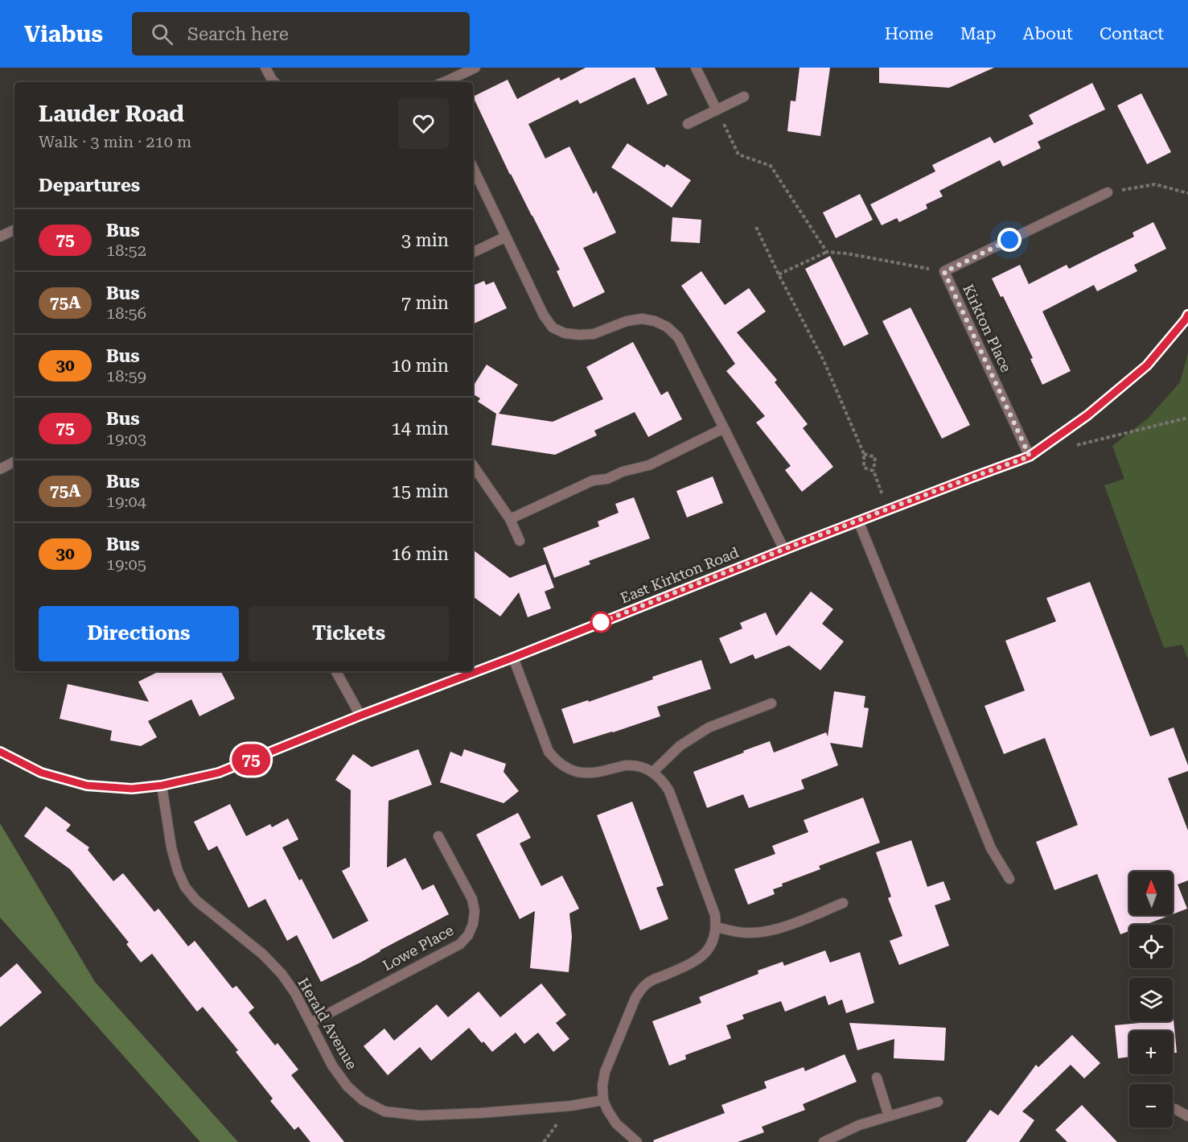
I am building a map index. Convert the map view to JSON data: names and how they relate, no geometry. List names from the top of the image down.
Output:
{
  "streets": {
    "street": [
      "Kirkton Place",
      "East Kirkton Road",
      "Lowe Place",
      "Herald Avenue"
    ]
  },
  "crossings": [
    ["Kirkton Place", "East Kirkton Road"],
    ["East Kirkton Road", "Herald Avenue"],
    ["Lowe Place", "Herald Avenue"]
  ],
  "lines": ["bus line 75"],
  "north": "top",
  "page": {
    "header": "Viabus",
    "search": "Search here",
    "nav": [
      "Home",
      "Map",
      "About",
      "Contact"
    ],
    "on_map": "75",
    "heading": [
      ["Lauder Road", "Walk · 3 min · 210 m"],
      "Departures"
    ],
    "list": [
      {
        "mark": "75",
        "name": "Bus",
        "note": "18:52",
        "value": "3 min"
      },
      {
        "mark": "75A",
        "name": "Bus",
        "note": "18:56",
        "value": "7 min"
      },
      {
        "mark": "30",
        "name": "Bus",
        "note": "18:59",
        "value": "10 min"
      },
      {
        "mark": "75",
        "name": "Bus",
        "note": "19:03",
        "value": "14 min"
      },
      {
        "mark": "75A",
        "name": "Bus",
        "note": "19:04",
        "value": "15 min"
      },
      {
        "mark": "30",
        "name": "Bus",
        "note": "19:05",
        "value": "16 min"
      }
    ],
    "buttons": ["Directions", "Tickets"],
    "map_buttons": ["+", "−"]
  }
}
